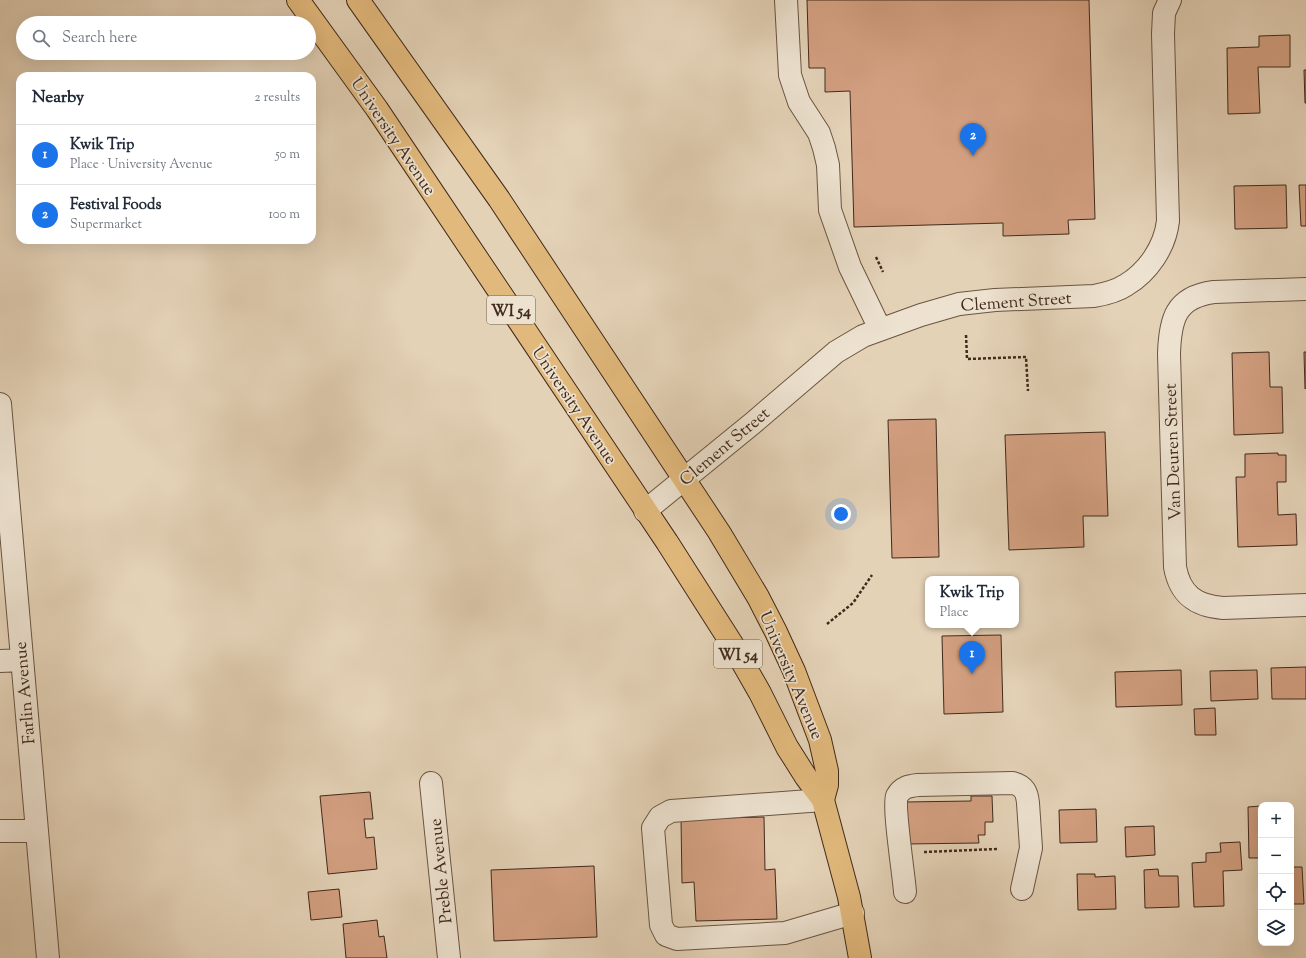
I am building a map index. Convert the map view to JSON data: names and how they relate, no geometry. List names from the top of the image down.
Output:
{
  "streets": {
    "main road": ["University Avenue", "WI 54"],
    "street": [
      "Clement Street",
      "Van Deuren Street",
      "Farlin Avenue",
      "Preble Avenue"
    ]
  },
  "crossings": [
    ["University Avenue", "Clement Street"]
  ],
  "page": {
    "search": "Search here",
    "heading": ["Nearby", "2 results"],
    "pins": ["2", "1"],
    "list": [
      {
        "mark": "1",
        "name": "Kwik Trip",
        "note": "Place · University Avenue",
        "value": "50 m"
      },
      {
        "mark": "2",
        "name": "Festival Foods",
        "note": "Supermarket",
        "value": "100 m"
      }
    ],
    "popup": ["Kwik Trip", "Place"],
    "map_buttons": ["+", "−"]
  }
}
